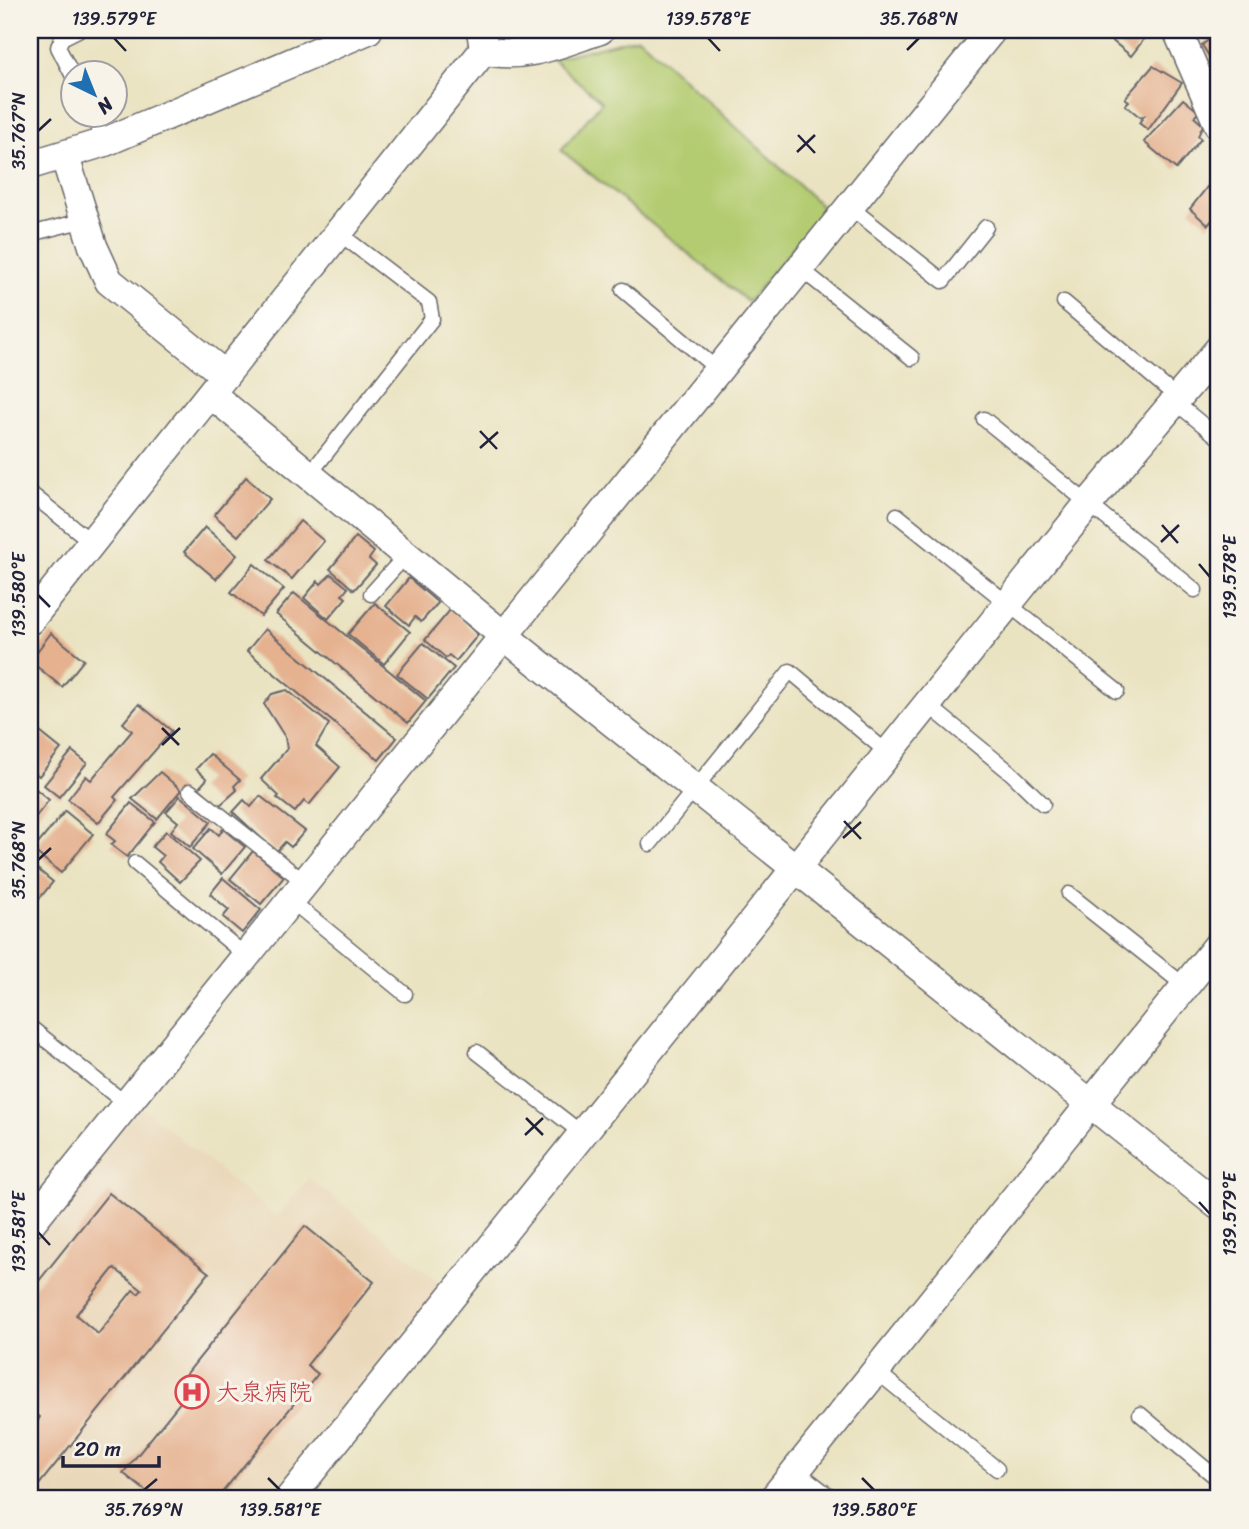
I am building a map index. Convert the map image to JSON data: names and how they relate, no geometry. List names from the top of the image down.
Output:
{
  "places": {
    "hospital": ["大泉病院"]
  },
  "scale_bar": "20 m",
  "north": "bottom right",
  "coordinates": [
    "139.579°E",
    "139.578°E",
    "35.768°N",
    "35.767°N",
    "139.580°E",
    "139.581°E",
    "35.769°N"
  ]
}
